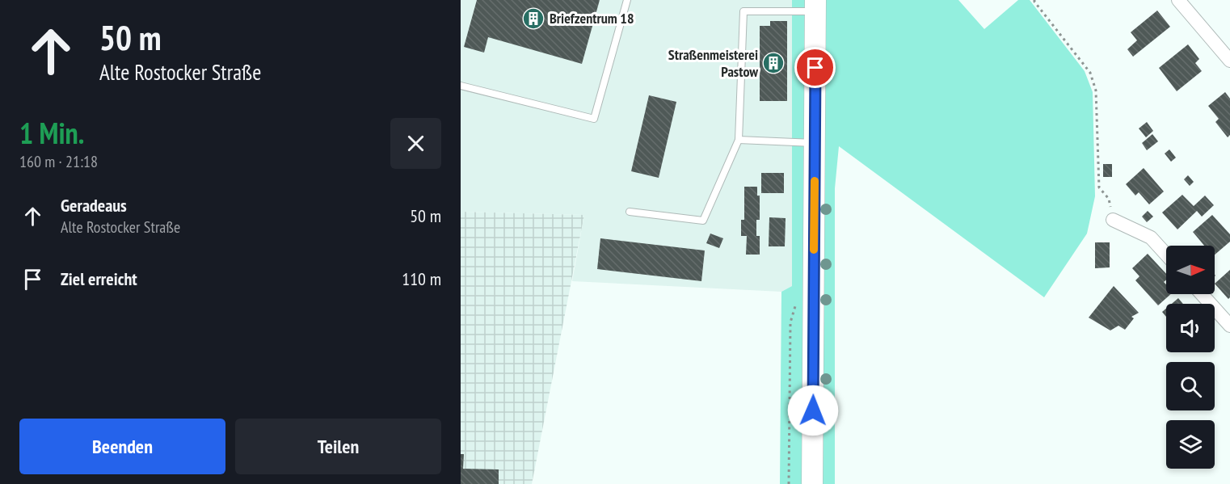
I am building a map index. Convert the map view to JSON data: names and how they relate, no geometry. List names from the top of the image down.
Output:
{
  "places": {
    "building": ["Briefzentrum 18", "Straßenmeisterei Pastow"]
  },
  "north": "right",
  "page": {
    "turn": ["50 m", "Alte Rostocker Straße"],
    "heading": ["1 Min.", "160 m · 21:18"],
    "list": [
      {
        "name": "Geradeaus",
        "note": "Alte Rostocker Straße",
        "value": "50 m"
      },
      {
        "name": "Ziel erreicht",
        "value": "110 m"
      }
    ],
    "buttons": ["Beenden", "Teilen"]
  }
}
